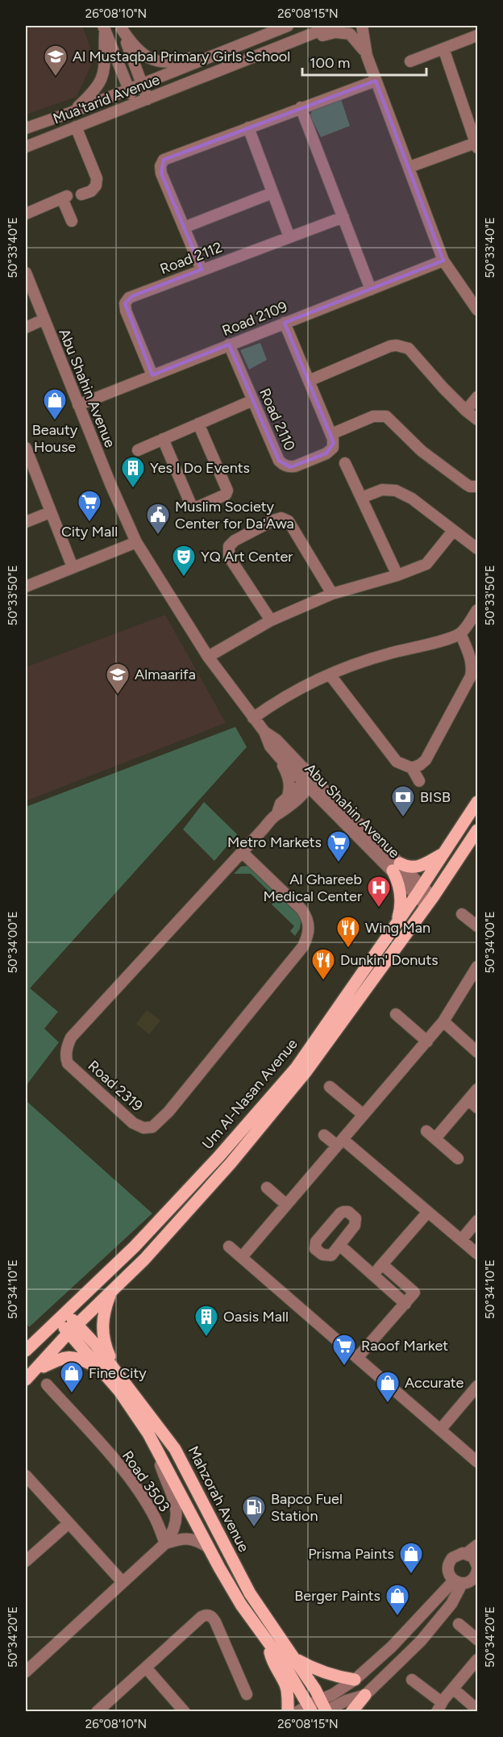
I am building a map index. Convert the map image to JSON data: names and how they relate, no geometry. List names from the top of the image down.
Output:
{
  "streets": {
    "main road": ["Um Al-Nasan Avenue", "Mahzorah Avenue"],
    "street": [
      "Mua'tarid Avenue",
      "Road 2112",
      "Road 2109",
      "Abu Shahin Avenue",
      "Road 2110",
      "Road 2319",
      "Road 3503"
    ]
  },
  "crossings": [
    ["Road 2112", "Road 2109"],
    ["Road 2109", "Abu Shahin Avenue"],
    ["Road 2109", "Road 2110"],
    ["Abu Shahin Avenue", "Road 2319"],
    ["Abu Shahin Avenue", "Um Al-Nasan Avenue"],
    ["Um Al-Nasan Avenue", "Mahzorah Avenue"]
  ],
  "places": {
    "school or university": ["Al Mustaqbal Primary Girls School", "Almaarifa"],
    "shop": [
      "Beauty House",
      "Fine City",
      "Accurate",
      "Prisma Paints",
      "Berger Paints"
    ],
    "building": ["Yes I Do Events", "Oasis Mall"],
    "supermarket": ["City Mall", "Metro Markets", "Raoof Market"],
    "public building": ["Muslim Society Center for Da'Awa"],
    "theatre": ["YQ Art Center"],
    "bank": ["BISB"],
    "hospital": ["Al Ghareeb Medical Center"],
    "restaurant": ["Wing Man", "Dunkin' Donuts"],
    "fuel station": ["Bapco Fuel Station"]
  },
  "scale_bar": "100 m",
  "coordinates": [
    "26°08'10\"N",
    "26°08'15\"N",
    "50°33'40\"E",
    "50°33'50\"E",
    "50°34'00\"E",
    "50°34'10\"E",
    "50°34'20\"E"
  ]
}
